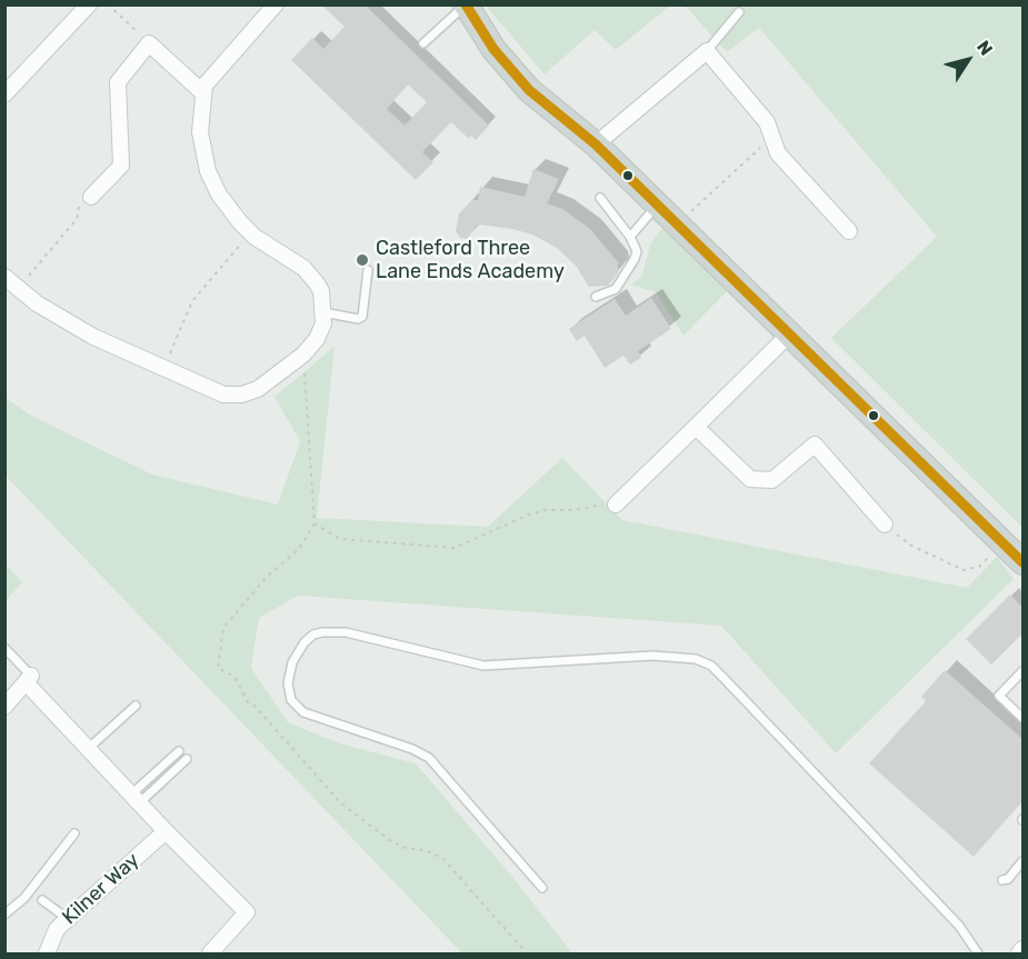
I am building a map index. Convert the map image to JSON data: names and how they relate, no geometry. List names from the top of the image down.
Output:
{
  "streets": {
    "street": ["Kilner Way"]
  },
  "places": ["Castleford Three Lane Ends Academy"],
  "north": "top right"
}
